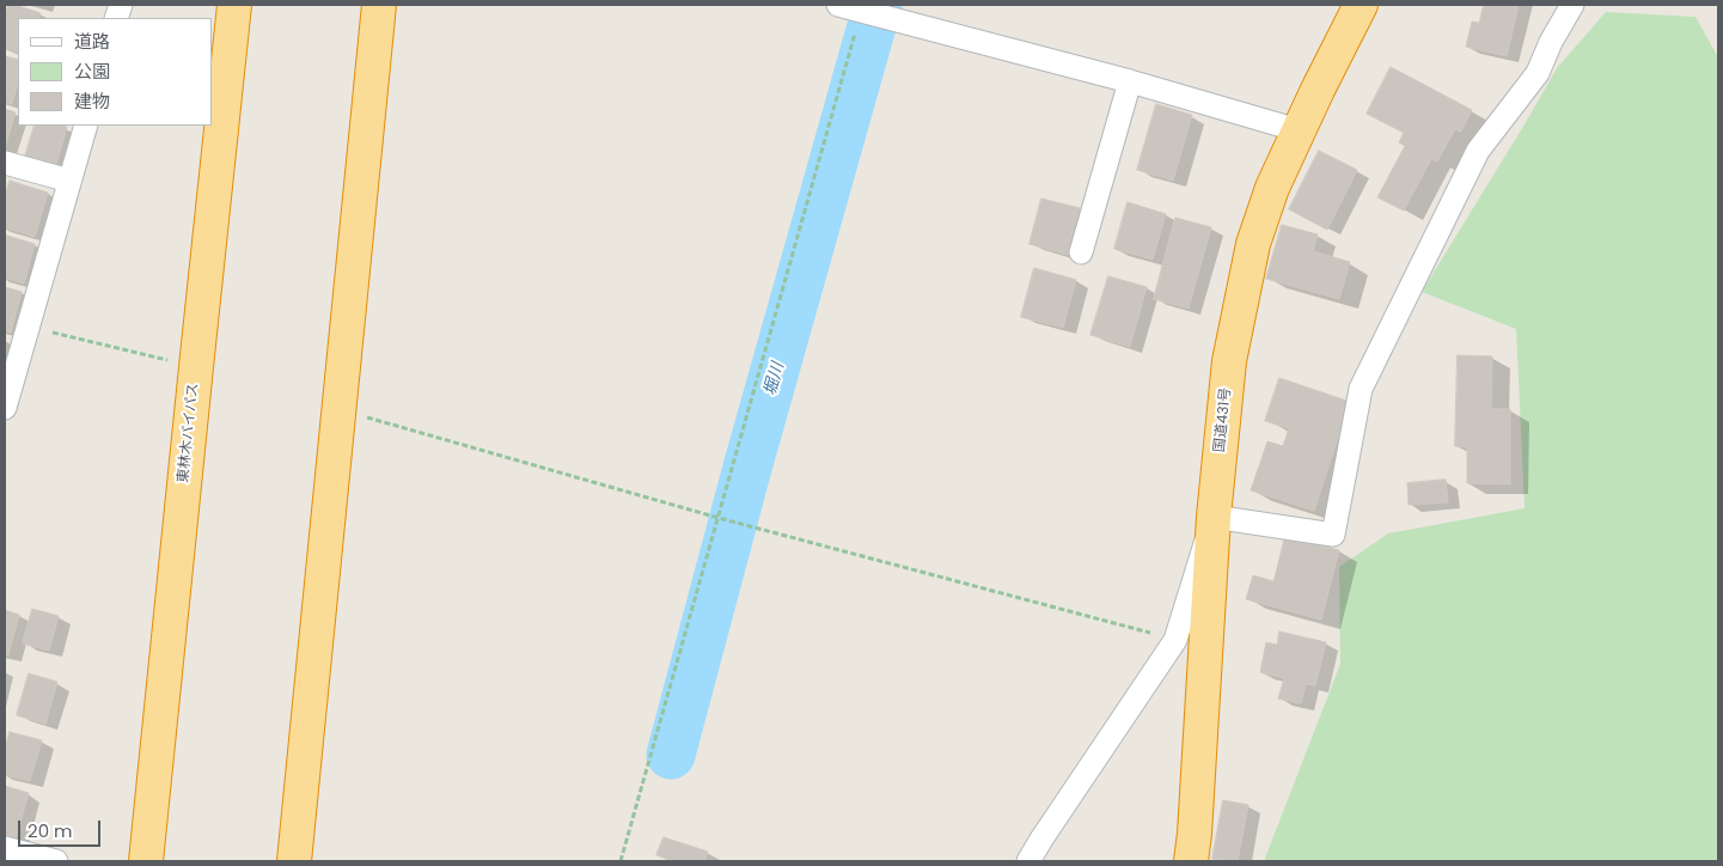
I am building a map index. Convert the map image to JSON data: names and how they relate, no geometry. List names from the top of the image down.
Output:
{
  "streets": {
    "highway": ["国道431号", "東林木バイパス"]
  },
  "water": ["堀川"],
  "legend": ["道路", "公園", "建物"],
  "scale_bar": "20 m"
}
